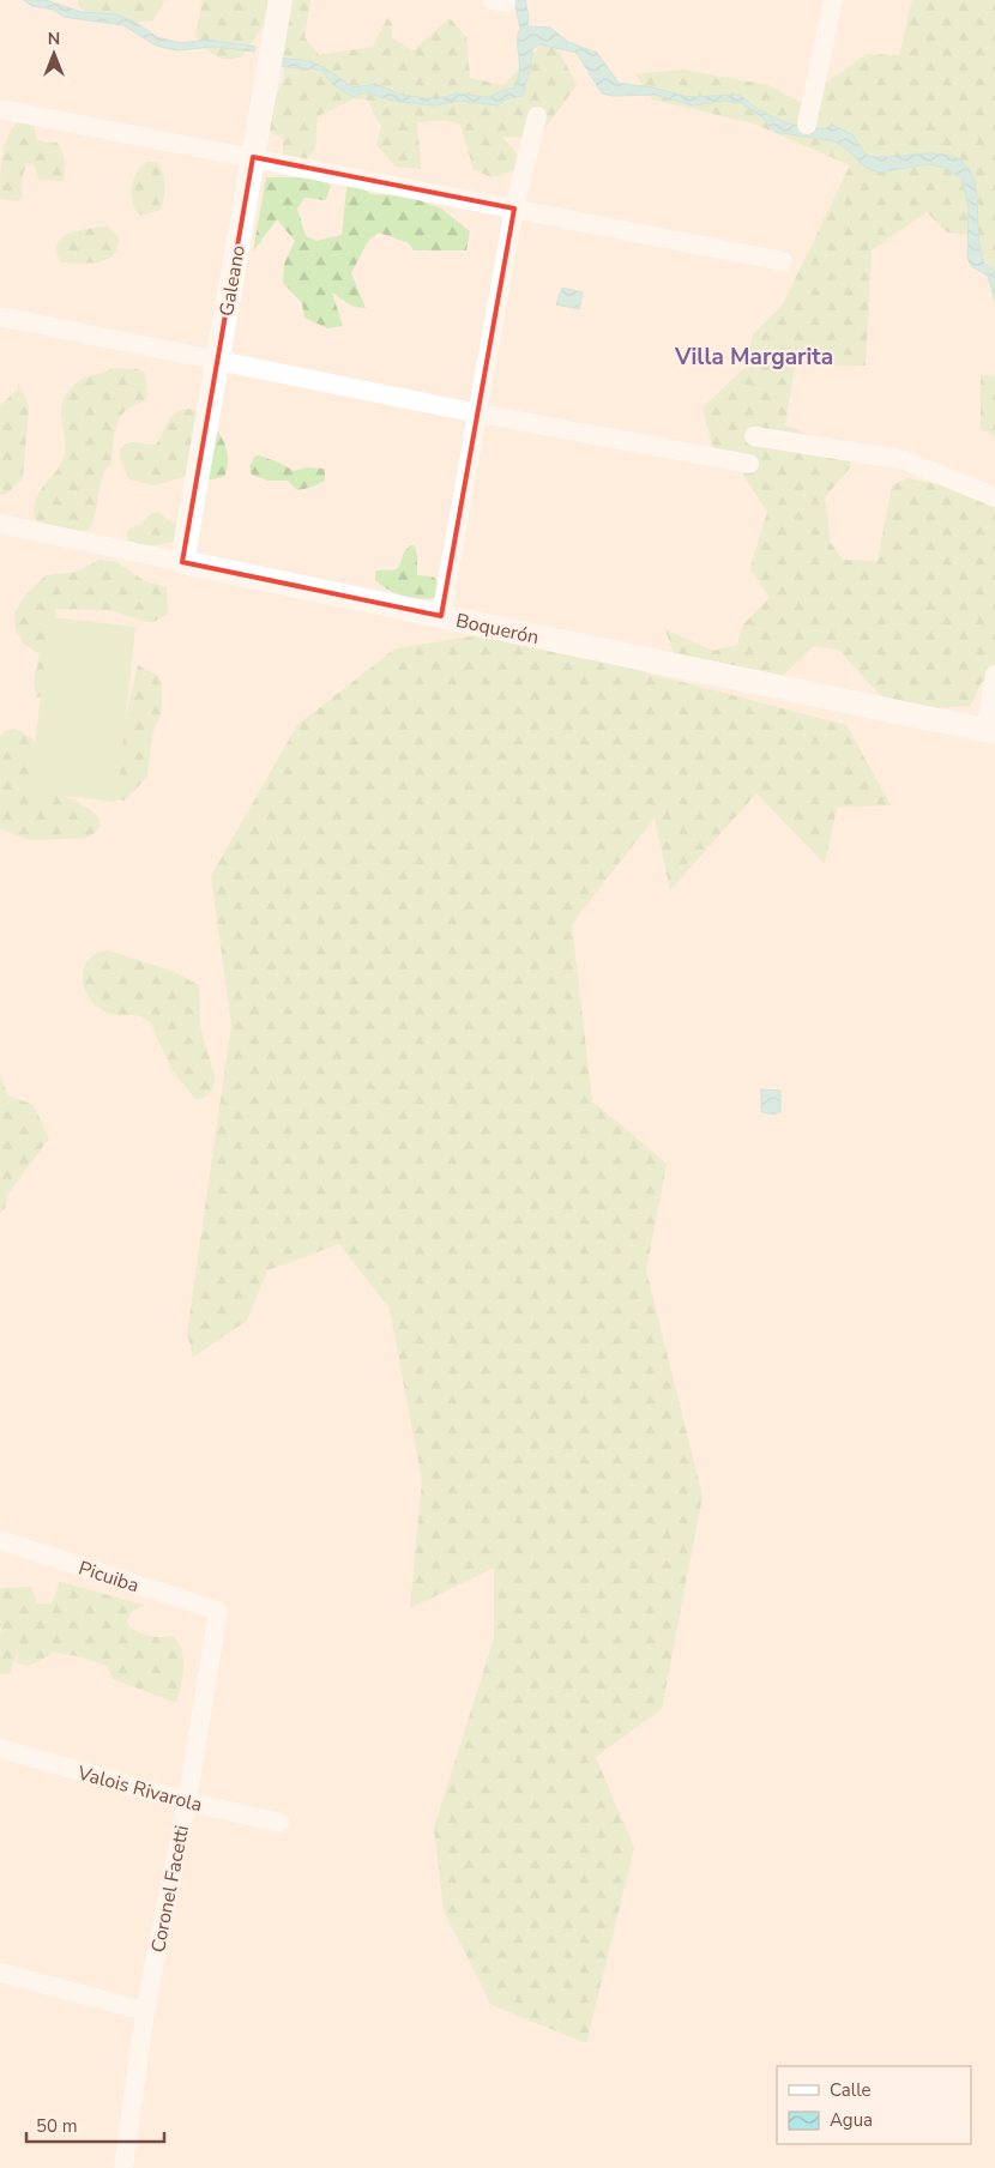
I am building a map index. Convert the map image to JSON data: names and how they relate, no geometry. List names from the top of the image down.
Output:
{
  "streets": {
    "street": [
      "Galeano",
      "Boquerón",
      "Picuiba",
      "Valois Rivarola",
      "Coronel Facetti"
    ]
  },
  "crossings": [
    ["Galeano", "Boquerón"],
    ["Picuiba", "Coronel Facetti"],
    ["Valois Rivarola", "Coronel Facetti"]
  ],
  "districts": ["Villa Margarita"],
  "legend": ["Calle", "Agua"],
  "scale_bar": "50 m",
  "north": "top"
}
